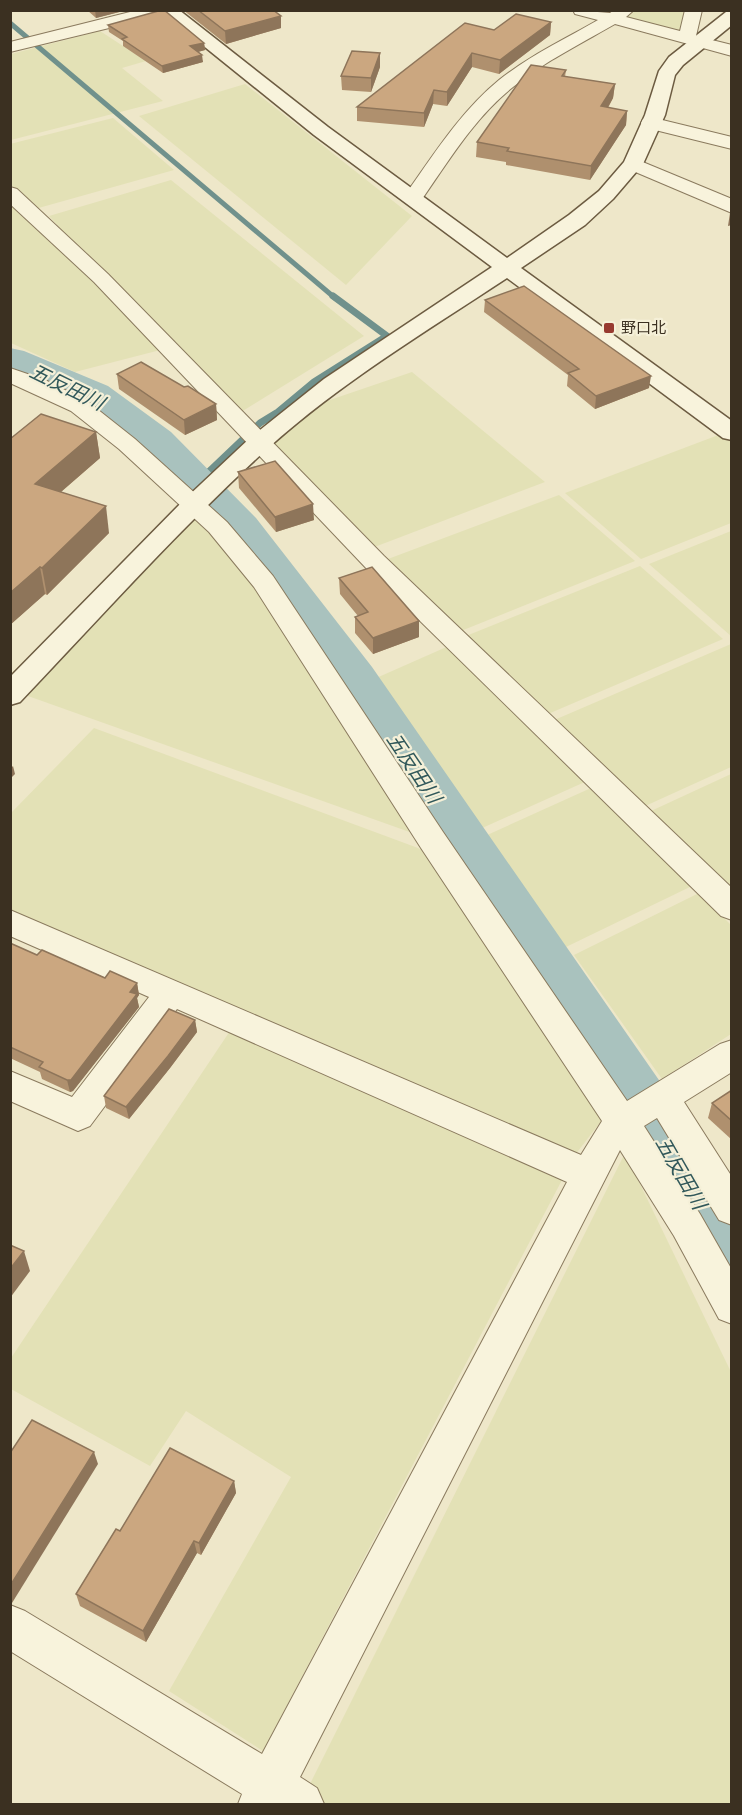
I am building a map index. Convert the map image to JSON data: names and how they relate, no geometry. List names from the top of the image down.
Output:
{
  "water": ["五反田川"],
  "places": {
    "transit": ["野口北"]
  }
}
